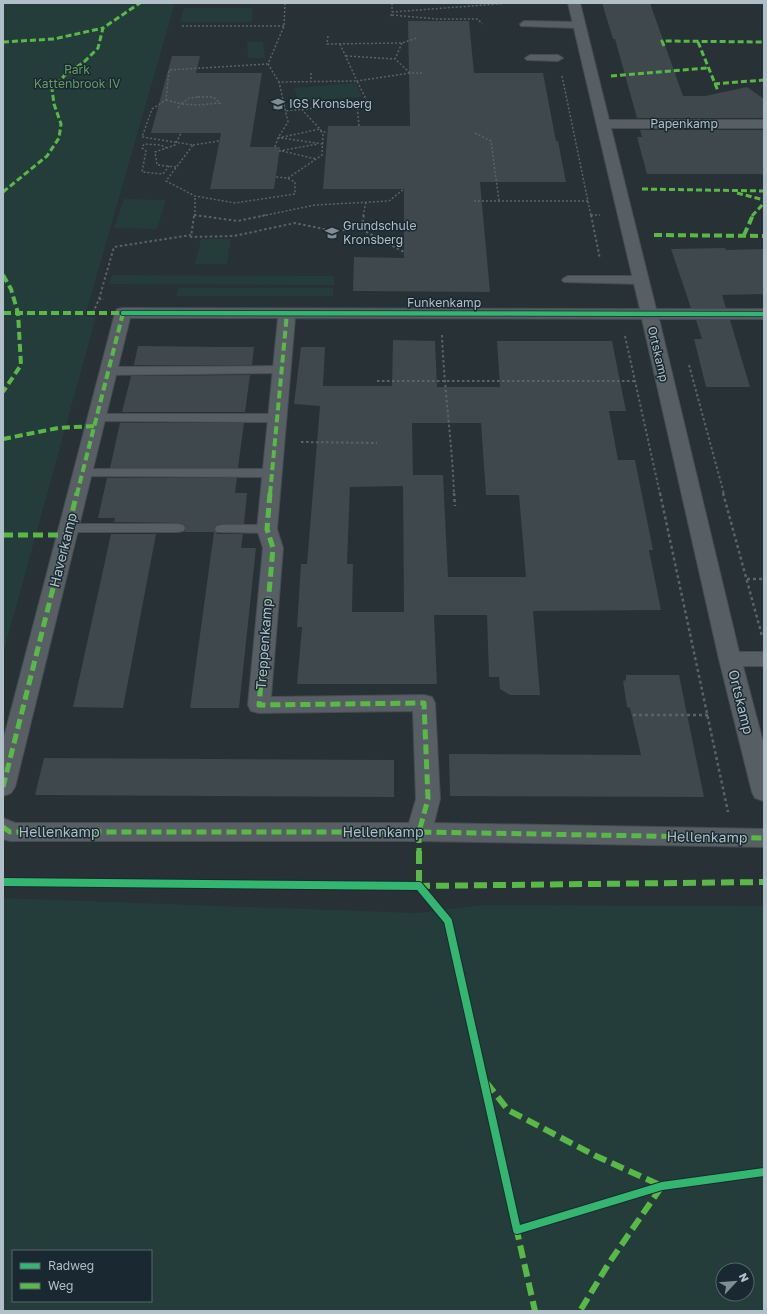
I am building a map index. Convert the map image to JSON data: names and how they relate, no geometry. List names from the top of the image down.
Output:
{
  "streets": {
    "street": [
      "Papenkamp",
      "Funkenkamp",
      "Ortskamp",
      "Haverkamp",
      "Treppenkamp",
      "Hellenkamp"
    ]
  },
  "crossings": [
    ["Papenkamp", "Ortskamp"],
    ["Funkenkamp", "Ortskamp"],
    ["Funkenkamp", "Haverkamp"],
    ["Funkenkamp", "Treppenkamp"],
    ["Treppenkamp", "Hellenkamp"]
  ],
  "parks": ["Park Kattenbrook IV"],
  "places": {
    "school or university": ["IGS Kronsberg", "Grundschule Kronsberg"]
  },
  "legend": ["Radweg", "Weg"],
  "north": "top right"
}
